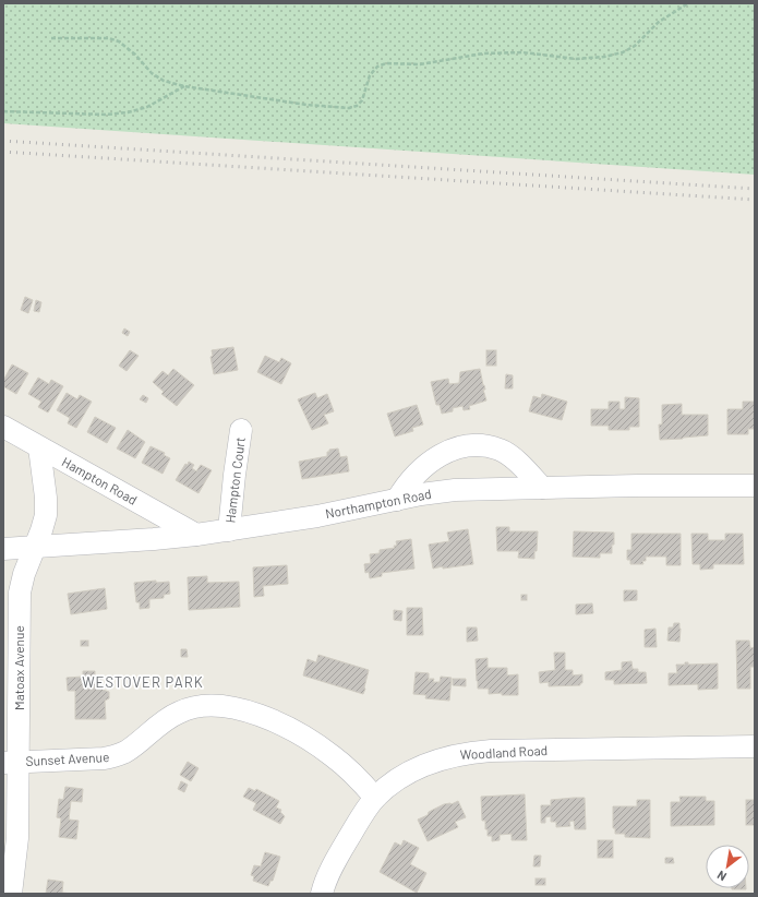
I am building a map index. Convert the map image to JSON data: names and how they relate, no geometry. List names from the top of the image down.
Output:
{
  "streets": {
    "street": [
      "Hampton Court",
      "Hampton Road",
      "Northampton Road",
      "Matoax Avenue",
      "Woodland Road",
      "Sunset Avenue"
    ]
  },
  "crossings": [
    ["Hampton Court", "Northampton Road"],
    ["Hampton Road", "Northampton Road"],
    ["Hampton Road", "Matoax Avenue"],
    ["Northampton Road", "Matoax Avenue"],
    ["Matoax Avenue", "Sunset Avenue"],
    ["Woodland Road", "Sunset Avenue"]
  ],
  "districts": ["WESTOVER PARK"],
  "north": "bottom left"
}
